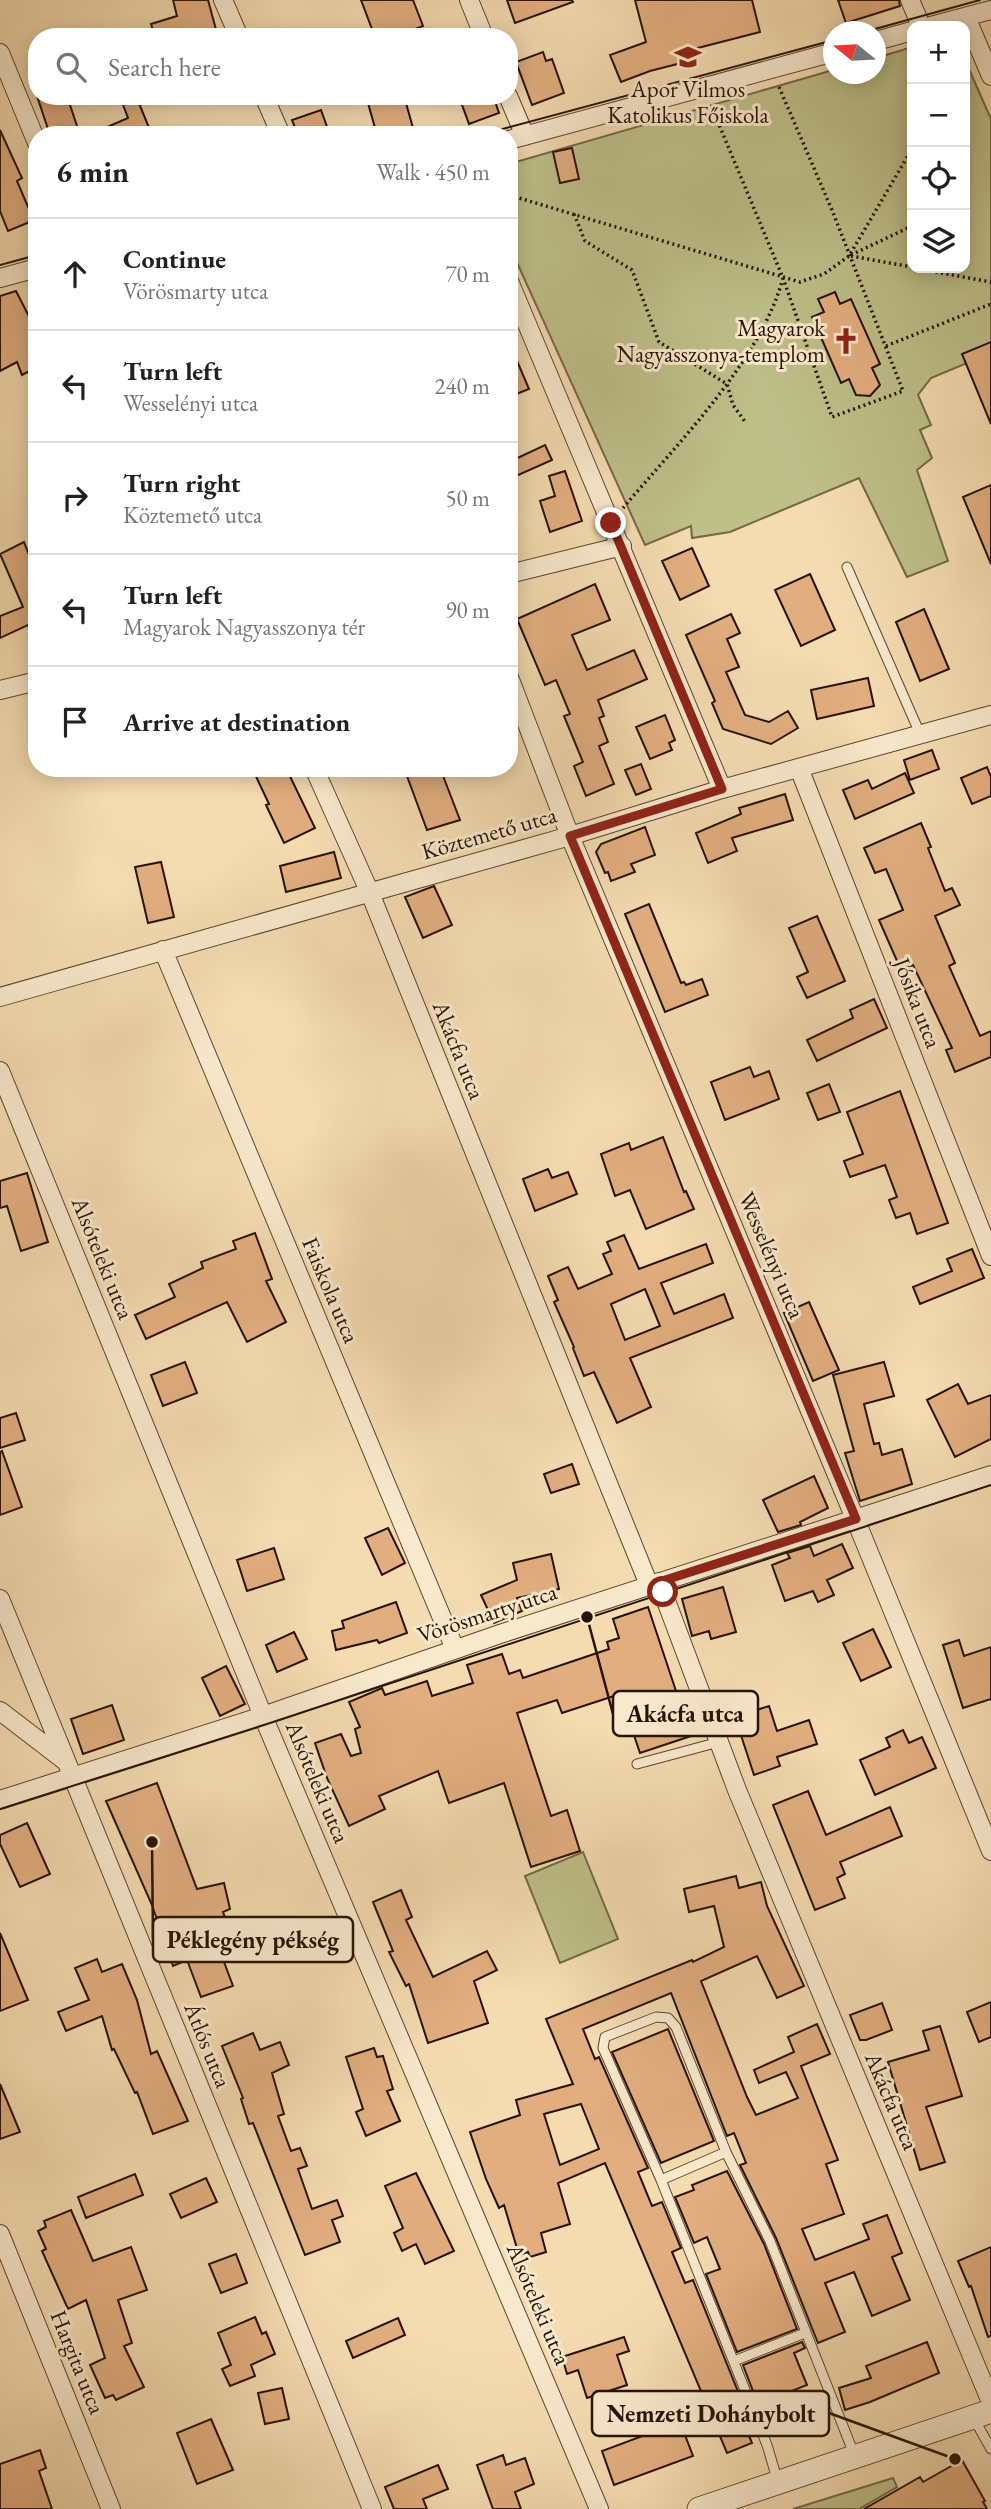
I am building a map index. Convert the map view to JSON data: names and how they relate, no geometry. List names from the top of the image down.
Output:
{
  "streets": {
    "street": [
      "Köztemető utca",
      "Jósika utca",
      "Akácfa utca",
      "Wesselényi utca",
      "Alsóteleki utca",
      "Faiskola utca",
      "Vörösmarty utca",
      "Átlós utca",
      "Hargita utca"
    ]
  },
  "crossings": [
    ["Köztemető utca", "Jósika utca"],
    ["Köztemető utca", "Akácfa utca"],
    ["Köztemető utca", "Wesselényi utca"],
    ["Köztemető utca", "Faiskola utca"],
    ["Akácfa utca", "Vörösmarty utca"],
    ["Wesselényi utca", "Vörösmarty utca"],
    ["Alsóteleki utca", "Vörösmarty utca"],
    ["Faiskola utca", "Vörösmarty utca"],
    ["Vörösmarty utca", "Átlós utca"]
  ],
  "places": {
    "school or university": ["Apor Vilmos Katolikus Főiskola"],
    "church": ["Magyarok Nagyasszonya-templom"],
    "other": ["Akácfa utca", "Péklegény pékség", "Nemzeti Dohánybolt"]
  },
  "north": "left",
  "page": {
    "map_buttons": ["+", "−"],
    "search": "Search here",
    "heading": ["6 min", "Walk · 450 m"],
    "list": [
      ["Continue", "Vörösmarty utca", "70 m"],
      ["Turn left", "Wesselényi utca", "240 m"],
      ["Turn right", "Köztemető utca", "50 m"],
      ["Turn left", "Magyarok Nagyasszonya tér", "90 m"],
      "Arrive at destination"
    ]
  }
}
